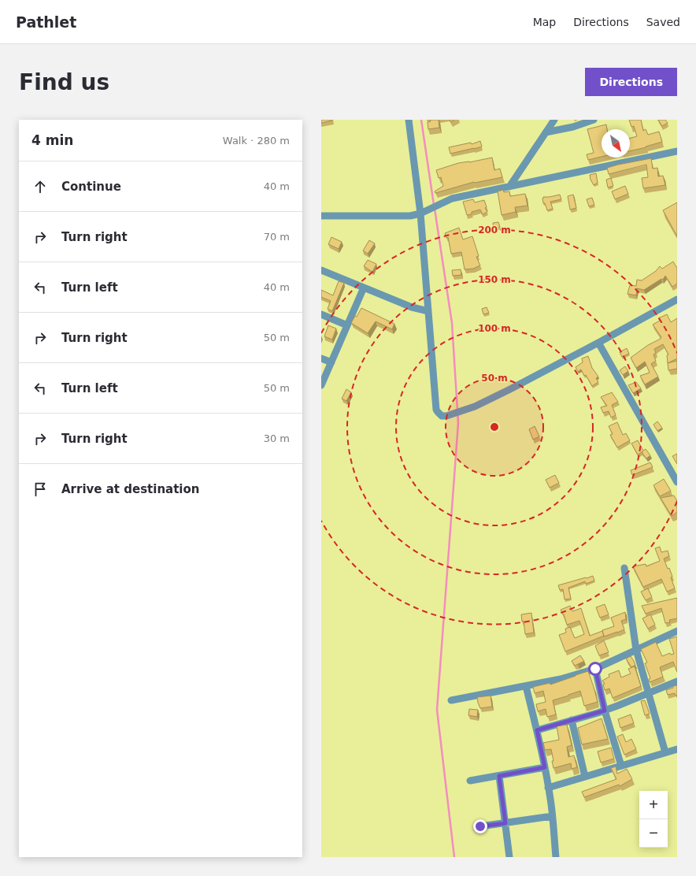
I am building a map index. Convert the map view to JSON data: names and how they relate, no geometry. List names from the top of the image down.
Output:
{
  "north": "bottom right",
  "page": {
    "header": "Pathlet",
    "nav": ["Map", "Directions", "Saved"],
    "buttons": "Directions",
    "title": "Find us",
    "heading": ["4 min", "Walk · 280 m"],
    "list": [
      ["Continue", "40 m"],
      ["Turn right", "70 m"],
      ["Turn left", "40 m"],
      ["Turn right", "50 m"],
      ["Turn left", "50 m"],
      ["Turn right", "30 m"],
      "Arrive at destination"
    ],
    "map_buttons": ["+", "−"]
  },
  "rings": [
    "200 m",
    "150 m",
    "100 m",
    "50 m"
  ]
}
